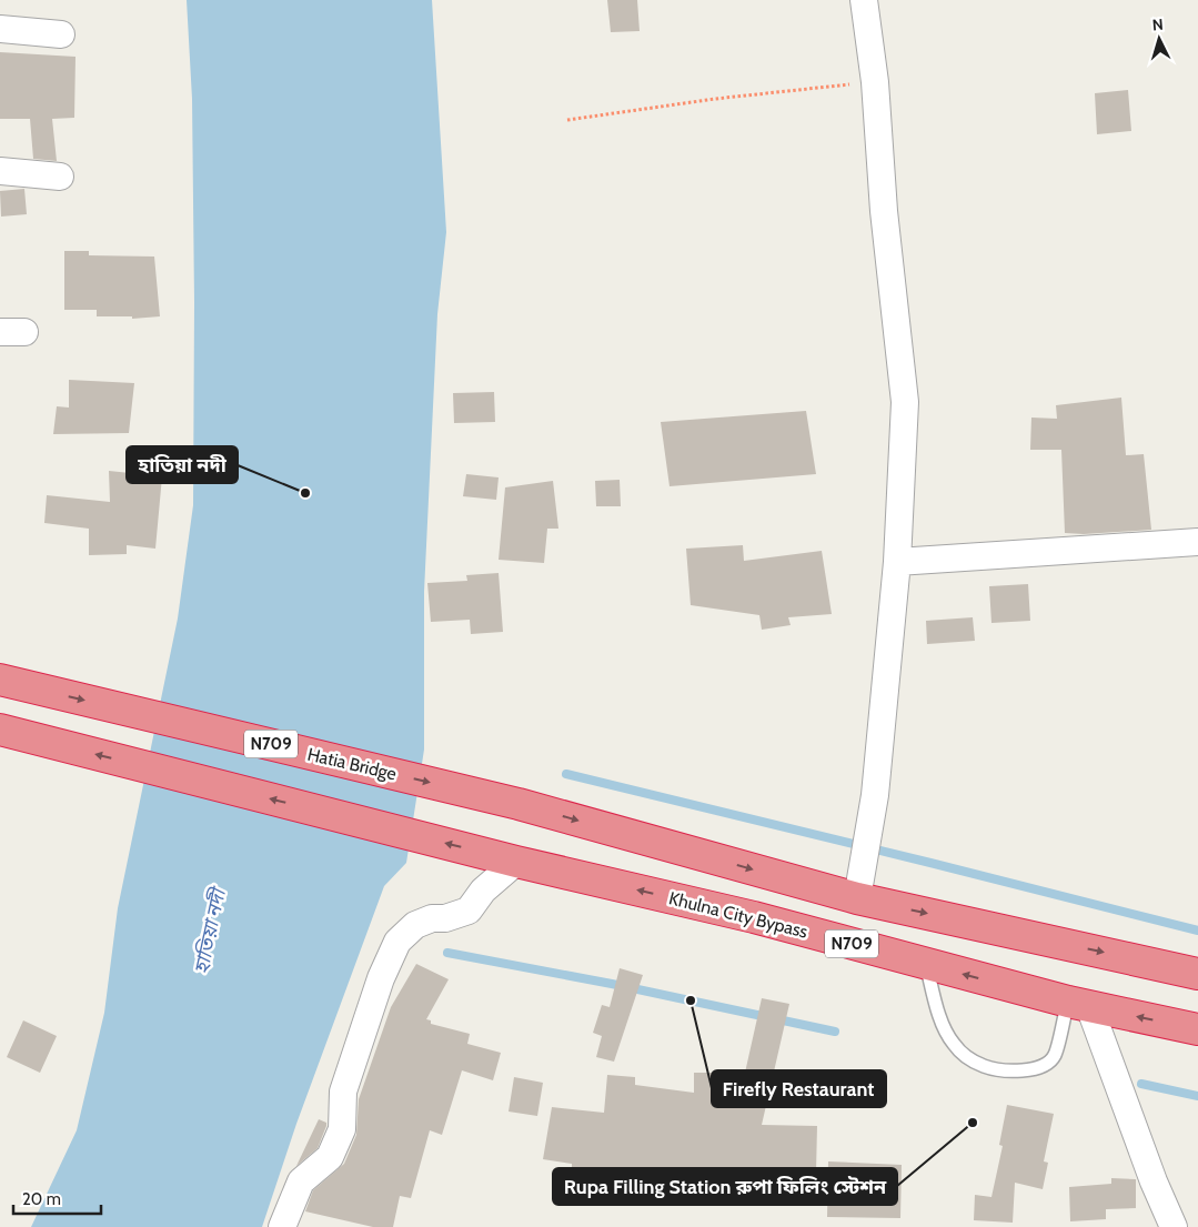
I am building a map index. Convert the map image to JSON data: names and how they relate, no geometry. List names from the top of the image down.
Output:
{
  "streets": {
    "highway": ["N709", "Hatia Bridge", "Khulna City Bypass"]
  },
  "crossings": [
    ["N709", "Hatia Bridge"],
    ["N709", "Khulna City Bypass"]
  ],
  "water": ["হাতিয়া নদী"],
  "places": ["হাতিয়া নদী", "Firefly Restaurant", "Rupa Filling Station রুপা ফিলিং স্টেশন"],
  "scale_bar": "20 m",
  "north": "top"
}
